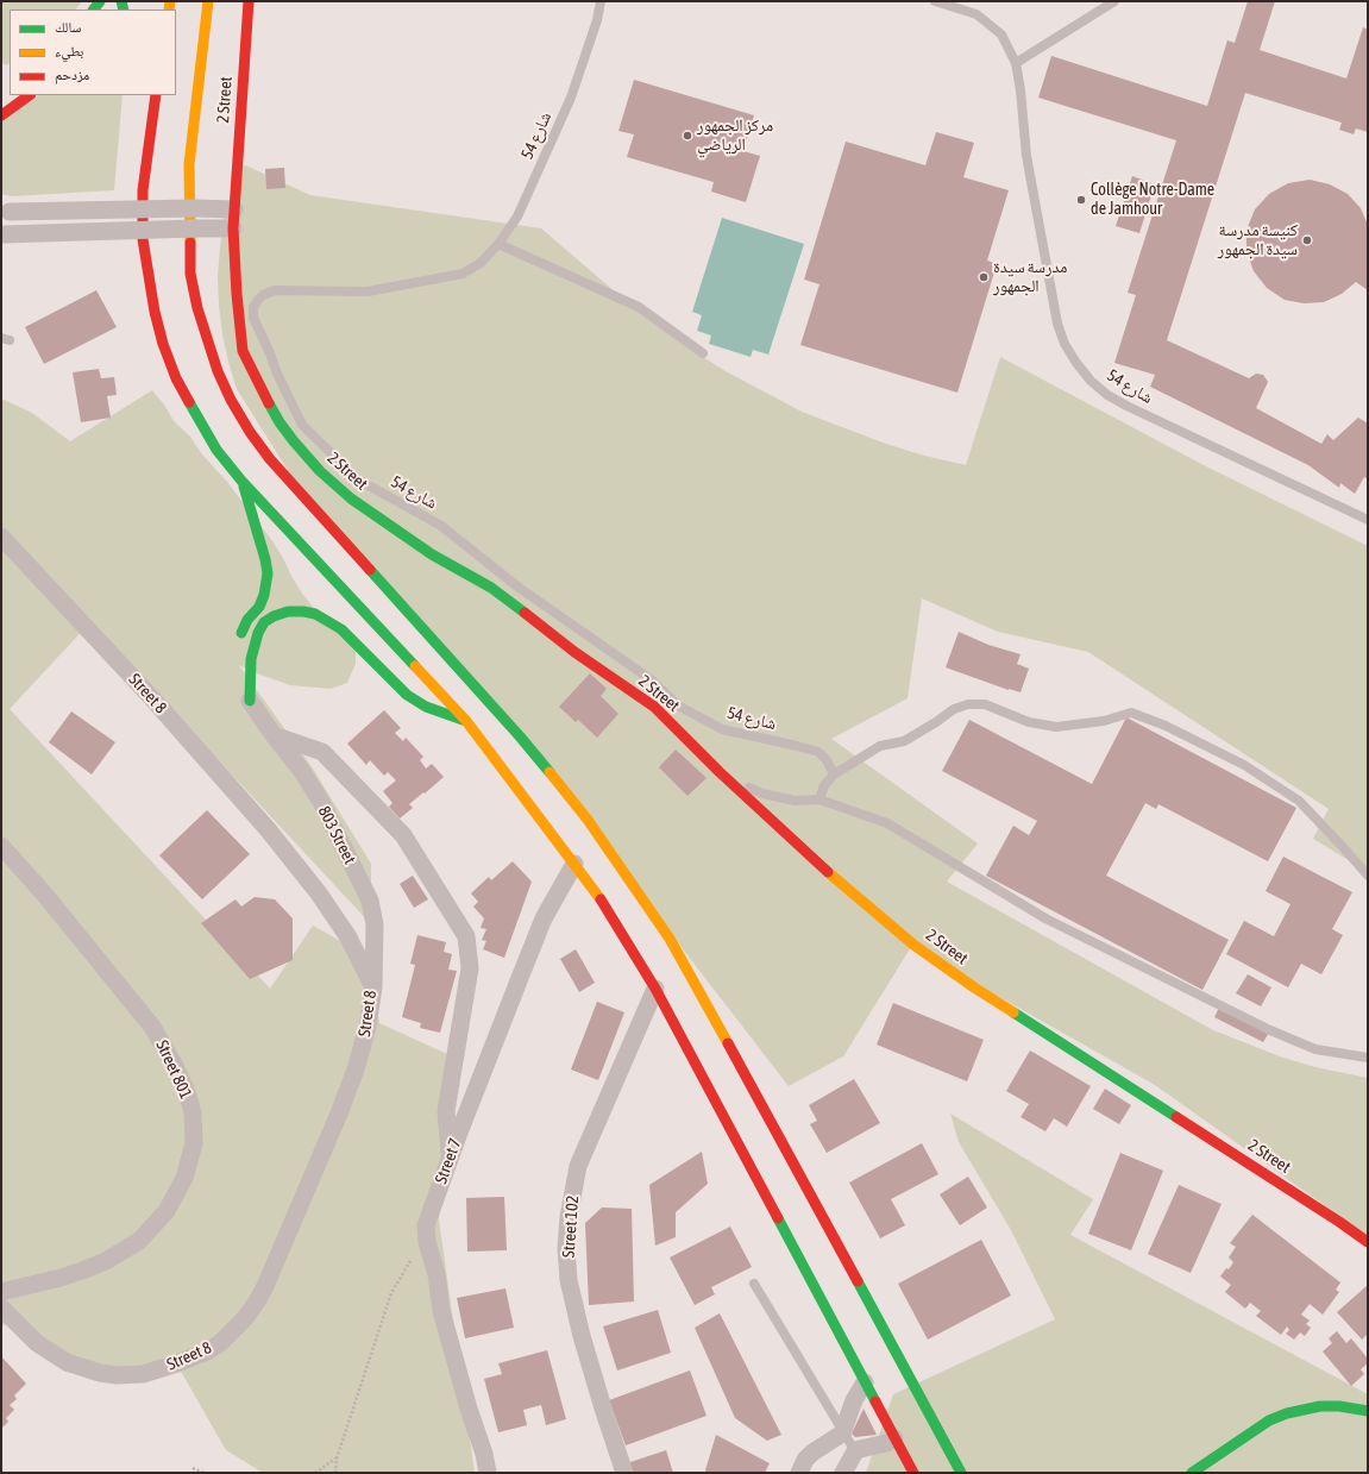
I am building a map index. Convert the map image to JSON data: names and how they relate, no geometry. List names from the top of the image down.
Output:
{
  "streets": {
    "main road": ["2 Street"],
    "street": [
      "Street 8",
      "803 Street",
      "Street 801",
      "Street 7",
      "Street 102"
    ],
    "lane": ["شارع 54"]
  },
  "crossings": [
    ["Street 8", "803 Street"]
  ],
  "places": [
    "مركز الجمهور الرياضي",
    "Collège Notre-Dame de Jamhour",
    "كنيسة مدرسة سيدة الجمهور",
    "مدرسة سيدة الجمهور"
  ],
  "legend": ["سالك", "بطيء", "مزدحم"]
}
